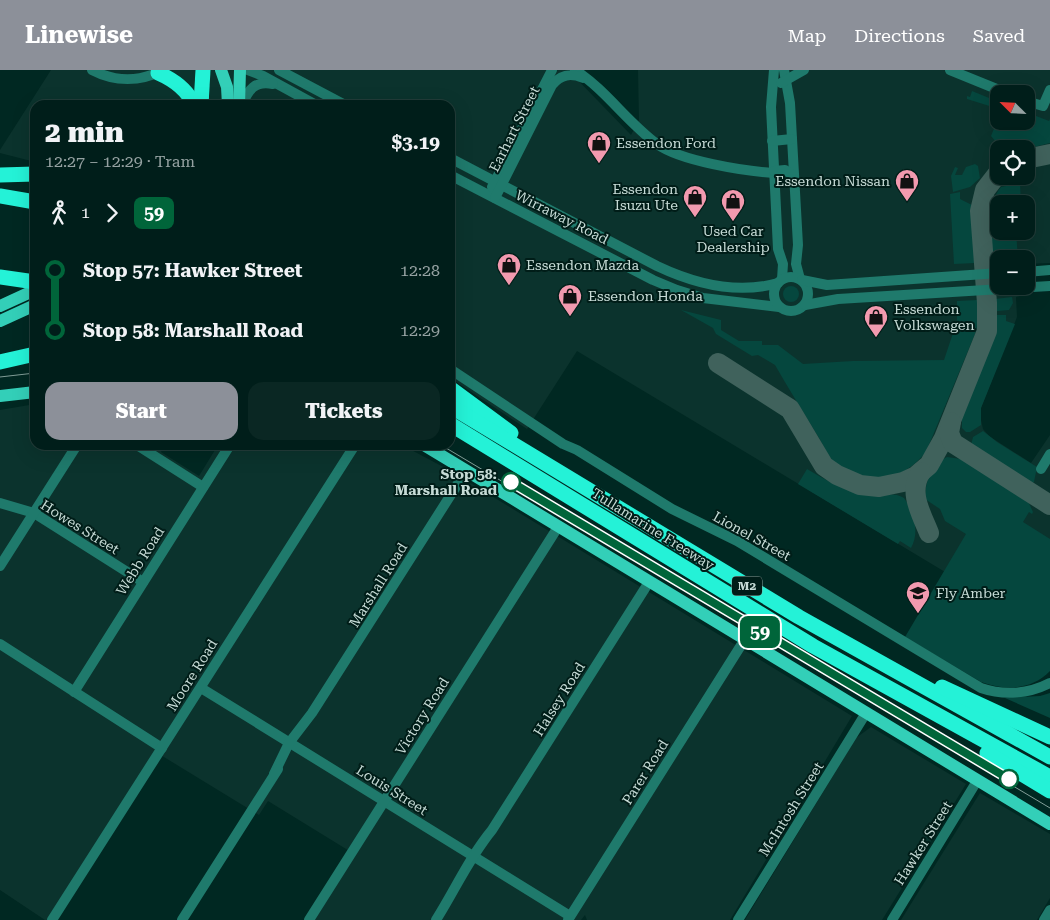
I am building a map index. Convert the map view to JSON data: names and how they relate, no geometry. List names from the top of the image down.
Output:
{
  "streets": {
    "highway": ["Tullamarine Freeway", "M2"],
    "street": [
      "Earhart Street",
      "Wirraway Road",
      "Howes Street",
      "Lionel Street",
      "Webb Road",
      "Marshall Road",
      "Moore Road",
      "Halsey Road",
      "Victory Road",
      "Parer Road",
      "Louis Street",
      "McIntosh Street",
      "Hawker Street"
    ]
  },
  "crossings": [
    ["Earhart Street", "Wirraway Road"],
    ["Howes Street", "Webb Road"],
    ["Marshall Road", "Louis Street"],
    ["Moore Road", "Louis Street"],
    ["Halsey Road", "Louis Street"],
    ["Victory Road", "Louis Street"],
    ["Parer Road", "Louis Street"]
  ],
  "places": {
    "shop": [
      "Essendon Ford",
      "Essendon Nissan",
      "Essendon Isuzu Ute",
      "Used Car Dealership",
      "Essendon Mazda",
      "Essendon Honda",
      "Essendon Volkswagen"
    ],
    "other": ["Stop 58: Marshall Road"],
    "school or university": ["Fly Amber"]
  },
  "lines": ["tram line 59"],
  "north": "top left",
  "page": {
    "header": "Linewise",
    "nav": ["Map", "Directions", "Saved"],
    "on_map": "59",
    "map_buttons": ["+", "−"],
    "heading": ["2 min", "12:27 – 12:29 · Tram", "$3.19"],
    "legs": ["1", "59"],
    "list": [
      {
        "name": "Stop 57: Hawker Street",
        "value": "12:28"
      },
      {
        "name": "Stop 58: Marshall Road",
        "value": "12:29"
      }
    ],
    "buttons": ["Start", "Tickets"]
  }
}
